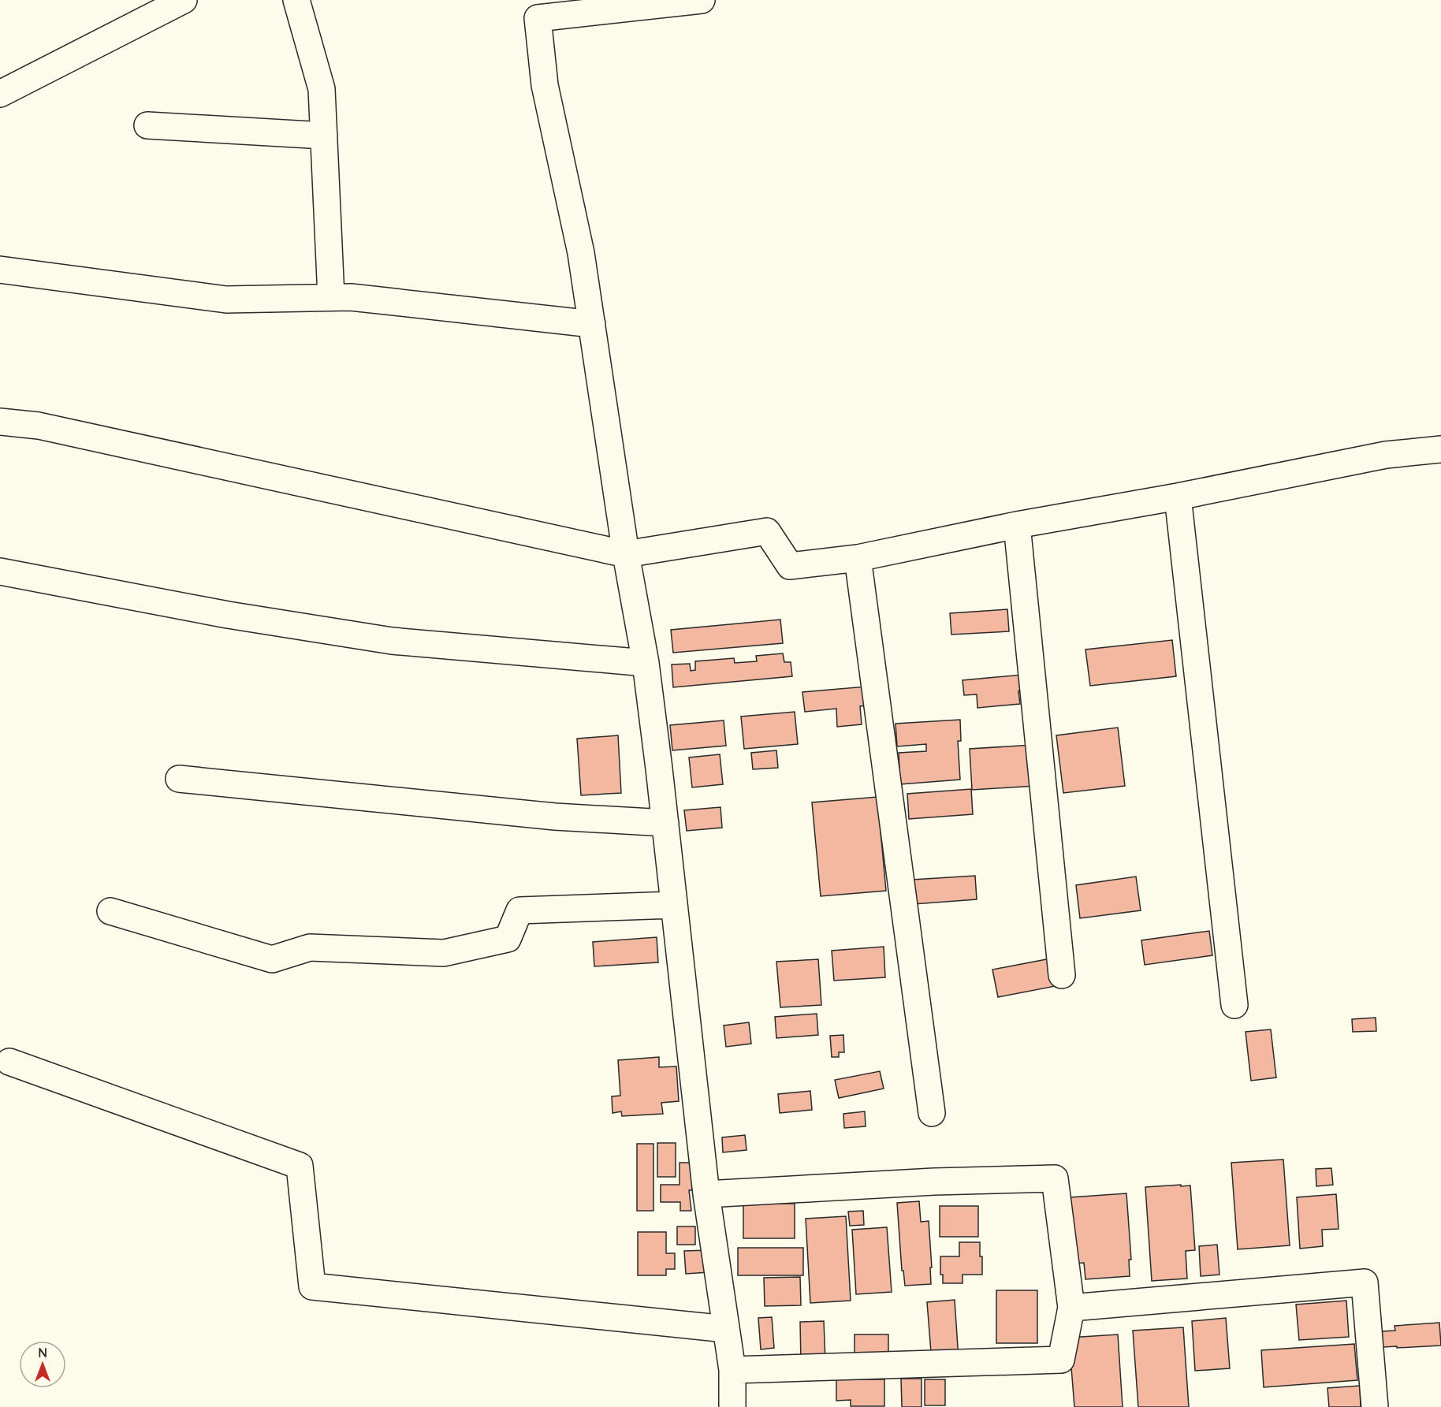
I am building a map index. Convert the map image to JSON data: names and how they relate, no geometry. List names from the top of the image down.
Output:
{
  "north": "top"
}
